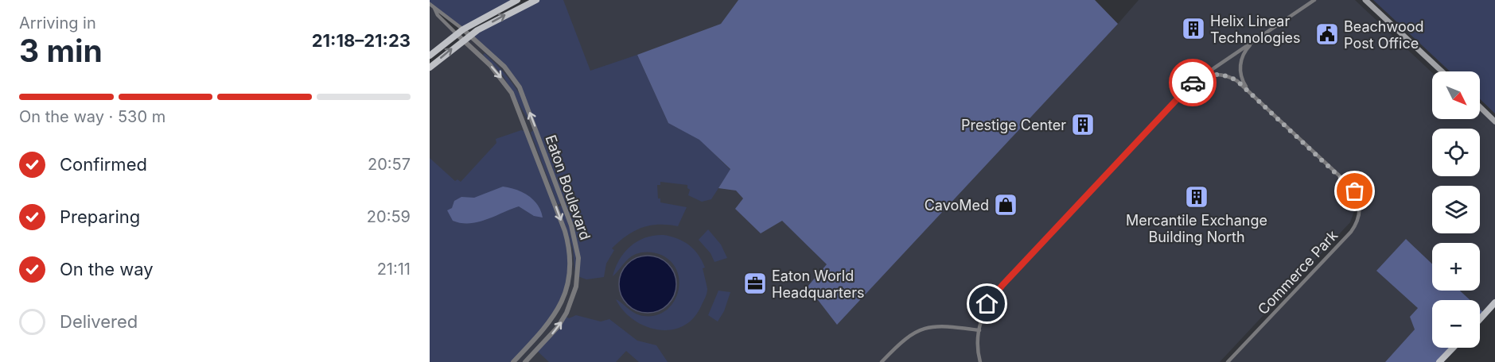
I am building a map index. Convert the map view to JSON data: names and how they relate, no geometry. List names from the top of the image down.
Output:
{
  "streets": {
    "street": ["Eaton Boulevard", "Commerce Park"]
  },
  "places": {
    "building": ["Helix Linear Technologies", "Prestige Center", "Mercantile Exchange Building North"],
    "public building": ["Beachwood Post Office"],
    "shop": ["CavoMed"],
    "office": ["Eaton World Headquarters"]
  },
  "north": "bottom right",
  "page": {
    "heading": ["3 min", "Arriving in", "21:18–21:23"],
    "map_buttons": ["+", "−"],
    "bar": "On the way · 530 m",
    "list": [
      ["Confirmed", "20:57"],
      ["Preparing", "20:59"],
      ["On the way", "21:11"],
      "Delivered"
    ]
  }
}
